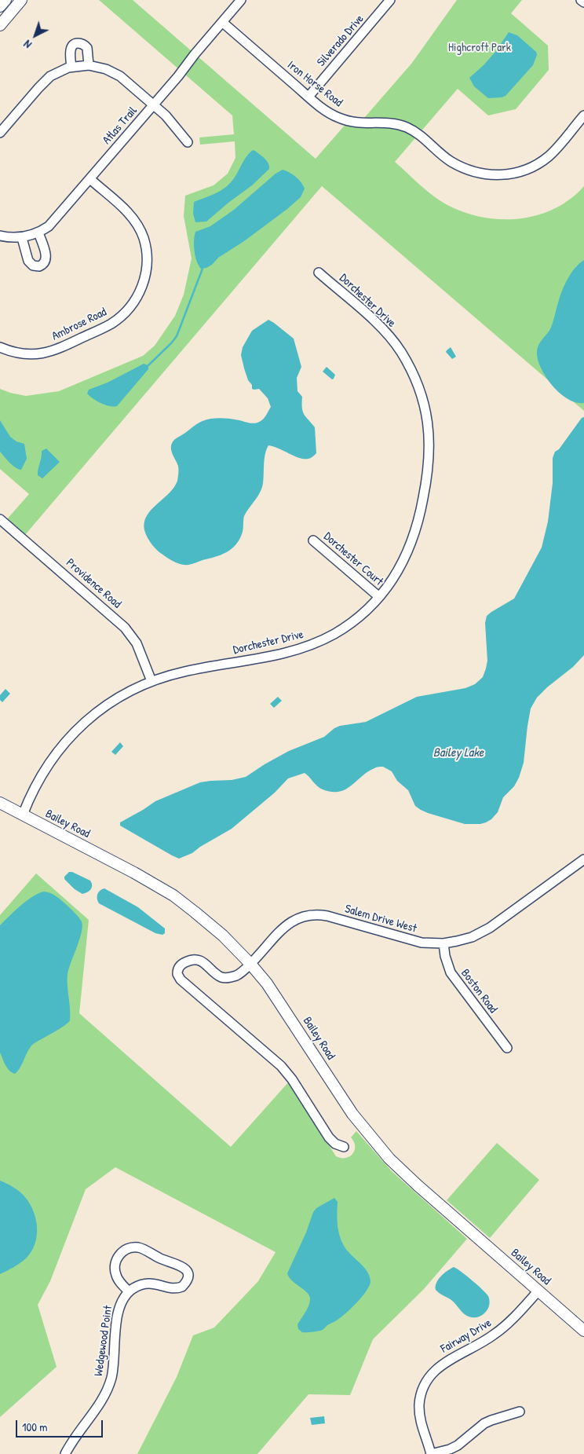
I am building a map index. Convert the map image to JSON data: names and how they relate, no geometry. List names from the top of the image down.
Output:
{
  "streets": {
    "main road": ["Bailey Road"],
    "street": [
      "Silverado Drive",
      "Iron Horse Road",
      "Atlas Trail",
      "Dorchester Drive",
      "Ambrose Road",
      "Dorchester Court",
      "Providence Road",
      "Salem Drive West",
      "Boston Road",
      "Fairway Drive",
      "Wedgewood Point"
    ]
  },
  "crossings": [
    ["Silverado Drive", "Iron Horse Road"],
    ["Iron Horse Road", "Atlas Trail"],
    ["Atlas Trail", "Ambrose Road"],
    ["Dorchester Drive", "Dorchester Court"],
    ["Dorchester Drive", "Providence Road"],
    ["Dorchester Drive", "Bailey Road"],
    ["Bailey Road", "Salem Drive West"],
    ["Bailey Road", "Fairway Drive"],
    ["Salem Drive West", "Boston Road"]
  ],
  "water": ["Bailey Lake"],
  "parks": ["Highcroft Park"],
  "scale_bar": "100 m",
  "north": "bottom left"
}
